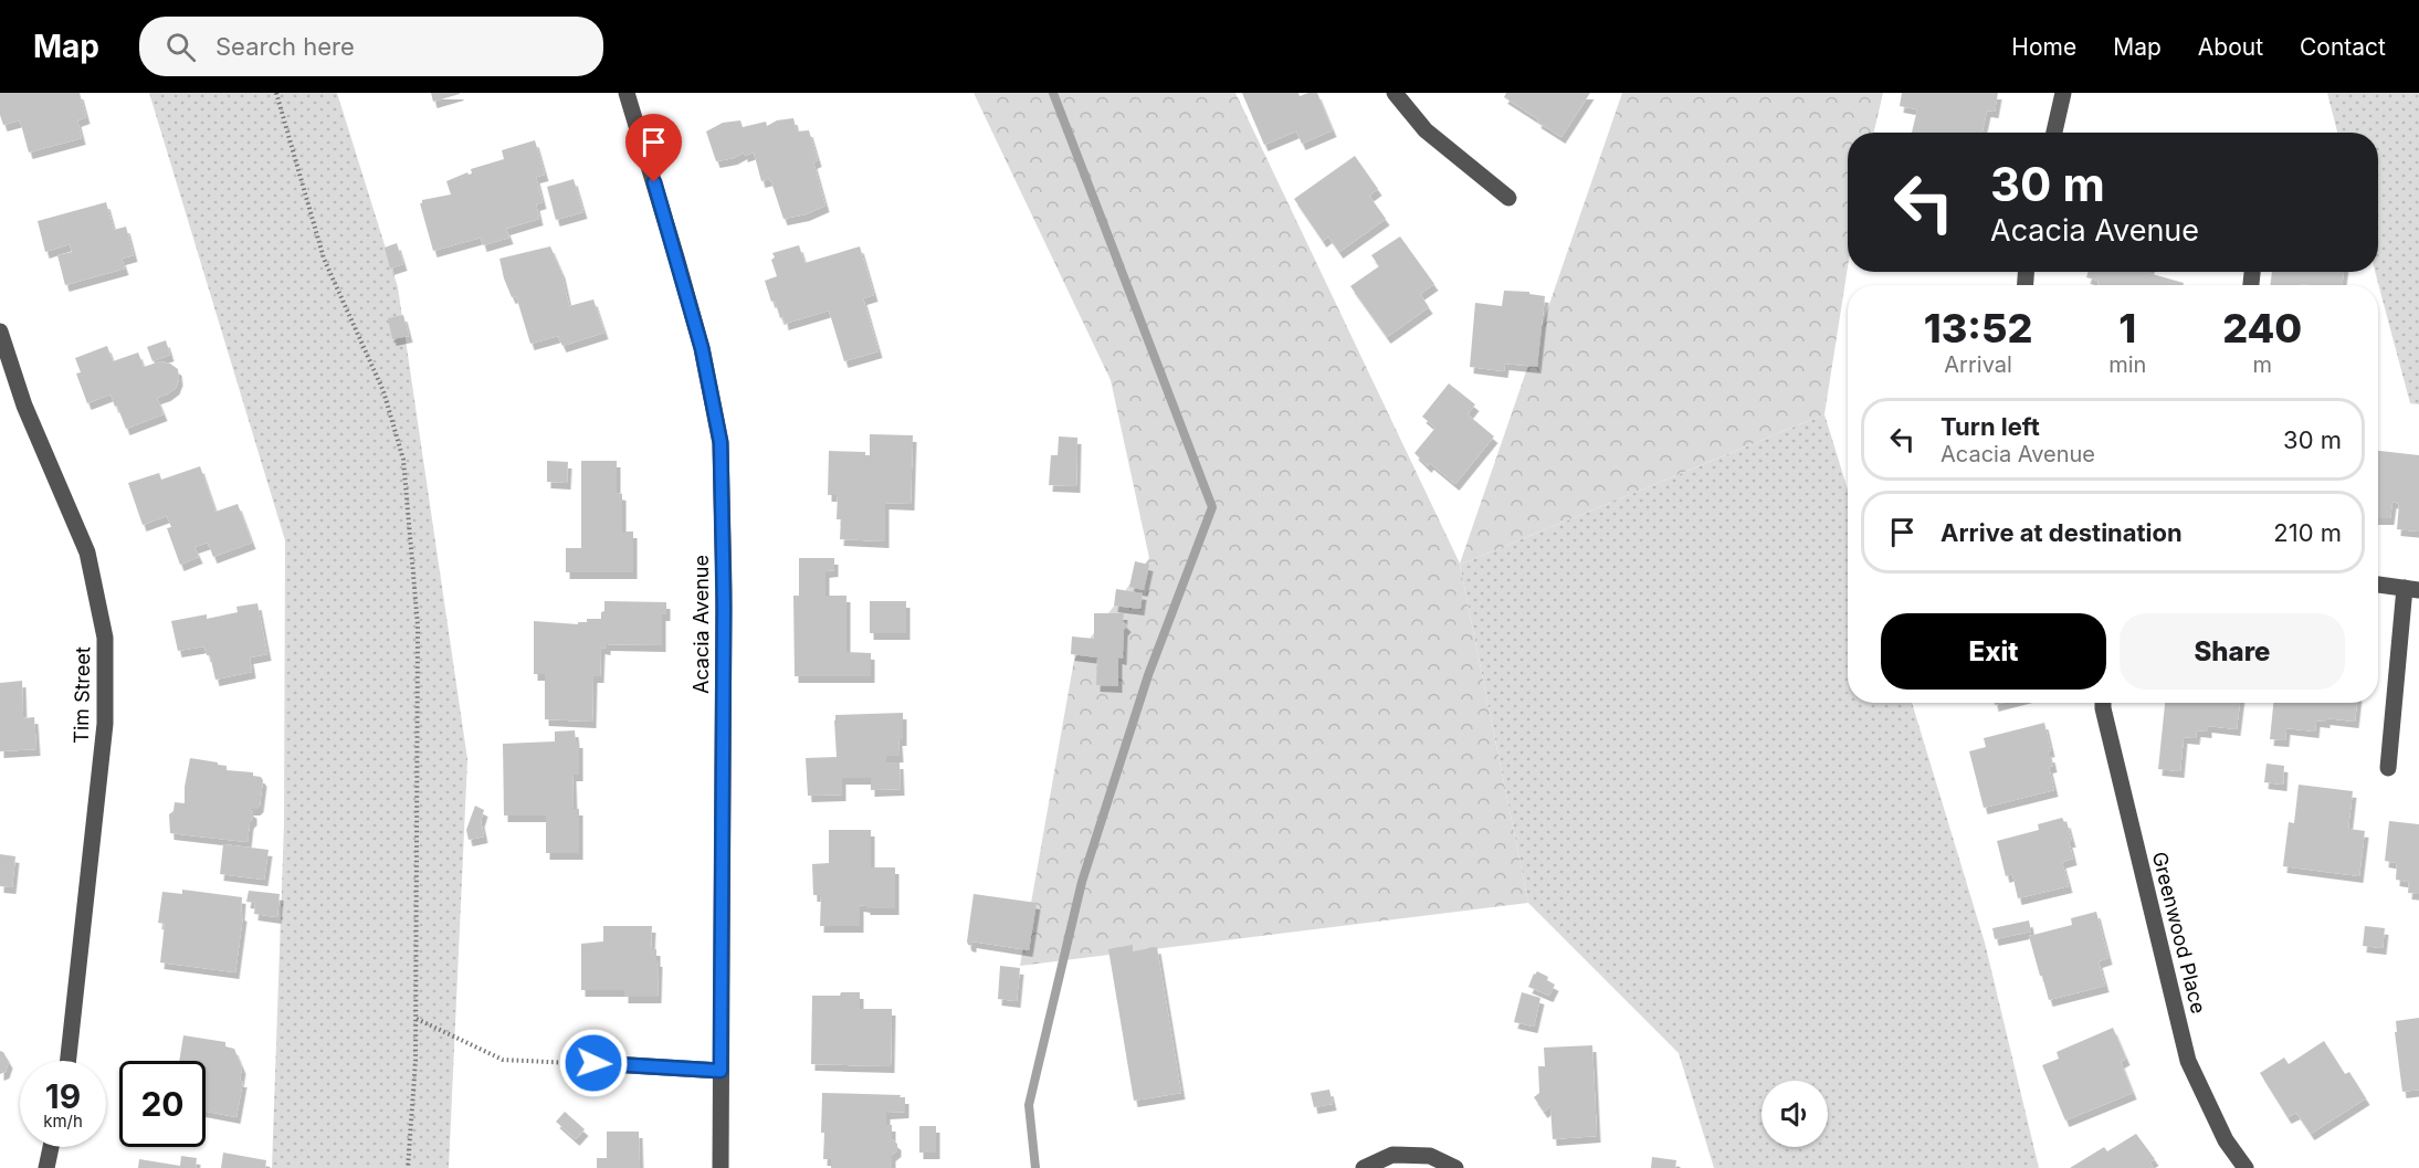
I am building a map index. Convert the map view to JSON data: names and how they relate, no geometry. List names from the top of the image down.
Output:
{
  "streets": {
    "street": ["Acacia Avenue", "Tim Street", "Greenwood Place"]
  },
  "page": {
    "header": "Map",
    "search": "Search here",
    "nav": [
      "Home",
      "Map",
      "About",
      "Contact"
    ],
    "turn": ["30 m", "Acacia Avenue"],
    "eta": [
      "13:52",
      "Arrival",
      "1",
      "min",
      "240",
      "m"
    ],
    "list": [
      {
        "name": "Turn left",
        "note": "Acacia Avenue",
        "value": "30 m"
      },
      {
        "name": "Arrive at destination",
        "value": "210 m"
      }
    ],
    "buttons": ["Exit", "Share"],
    "speed": "19 km/h",
    "limit": "20"
  }
}
